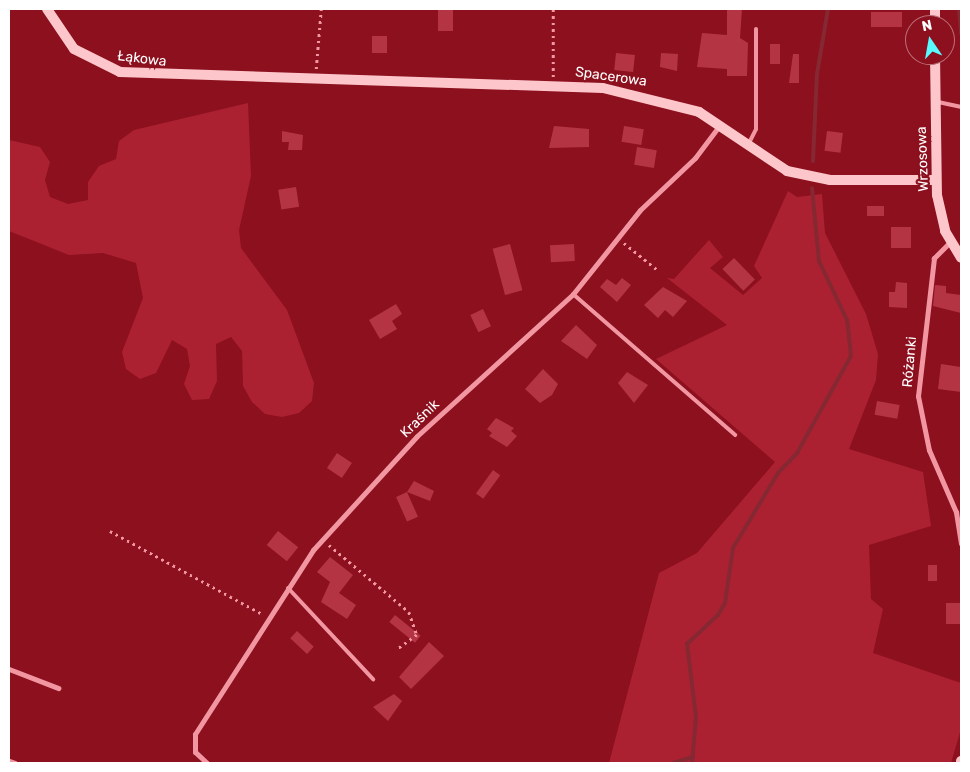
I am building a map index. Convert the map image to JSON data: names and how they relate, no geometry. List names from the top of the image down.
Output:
{
  "streets": {
    "street": [
      "Łąkowa",
      "Spacerowa",
      "Wrzosowa",
      "Różanki",
      "Kraśnik"
    ]
  },
  "crossings": [
    ["Łąkowa", "Spacerowa"],
    ["Spacerowa", "Wrzosowa"],
    ["Spacerowa", "Kraśnik"],
    ["Wrzosowa", "Różanki"]
  ],
  "north": "top"
}
